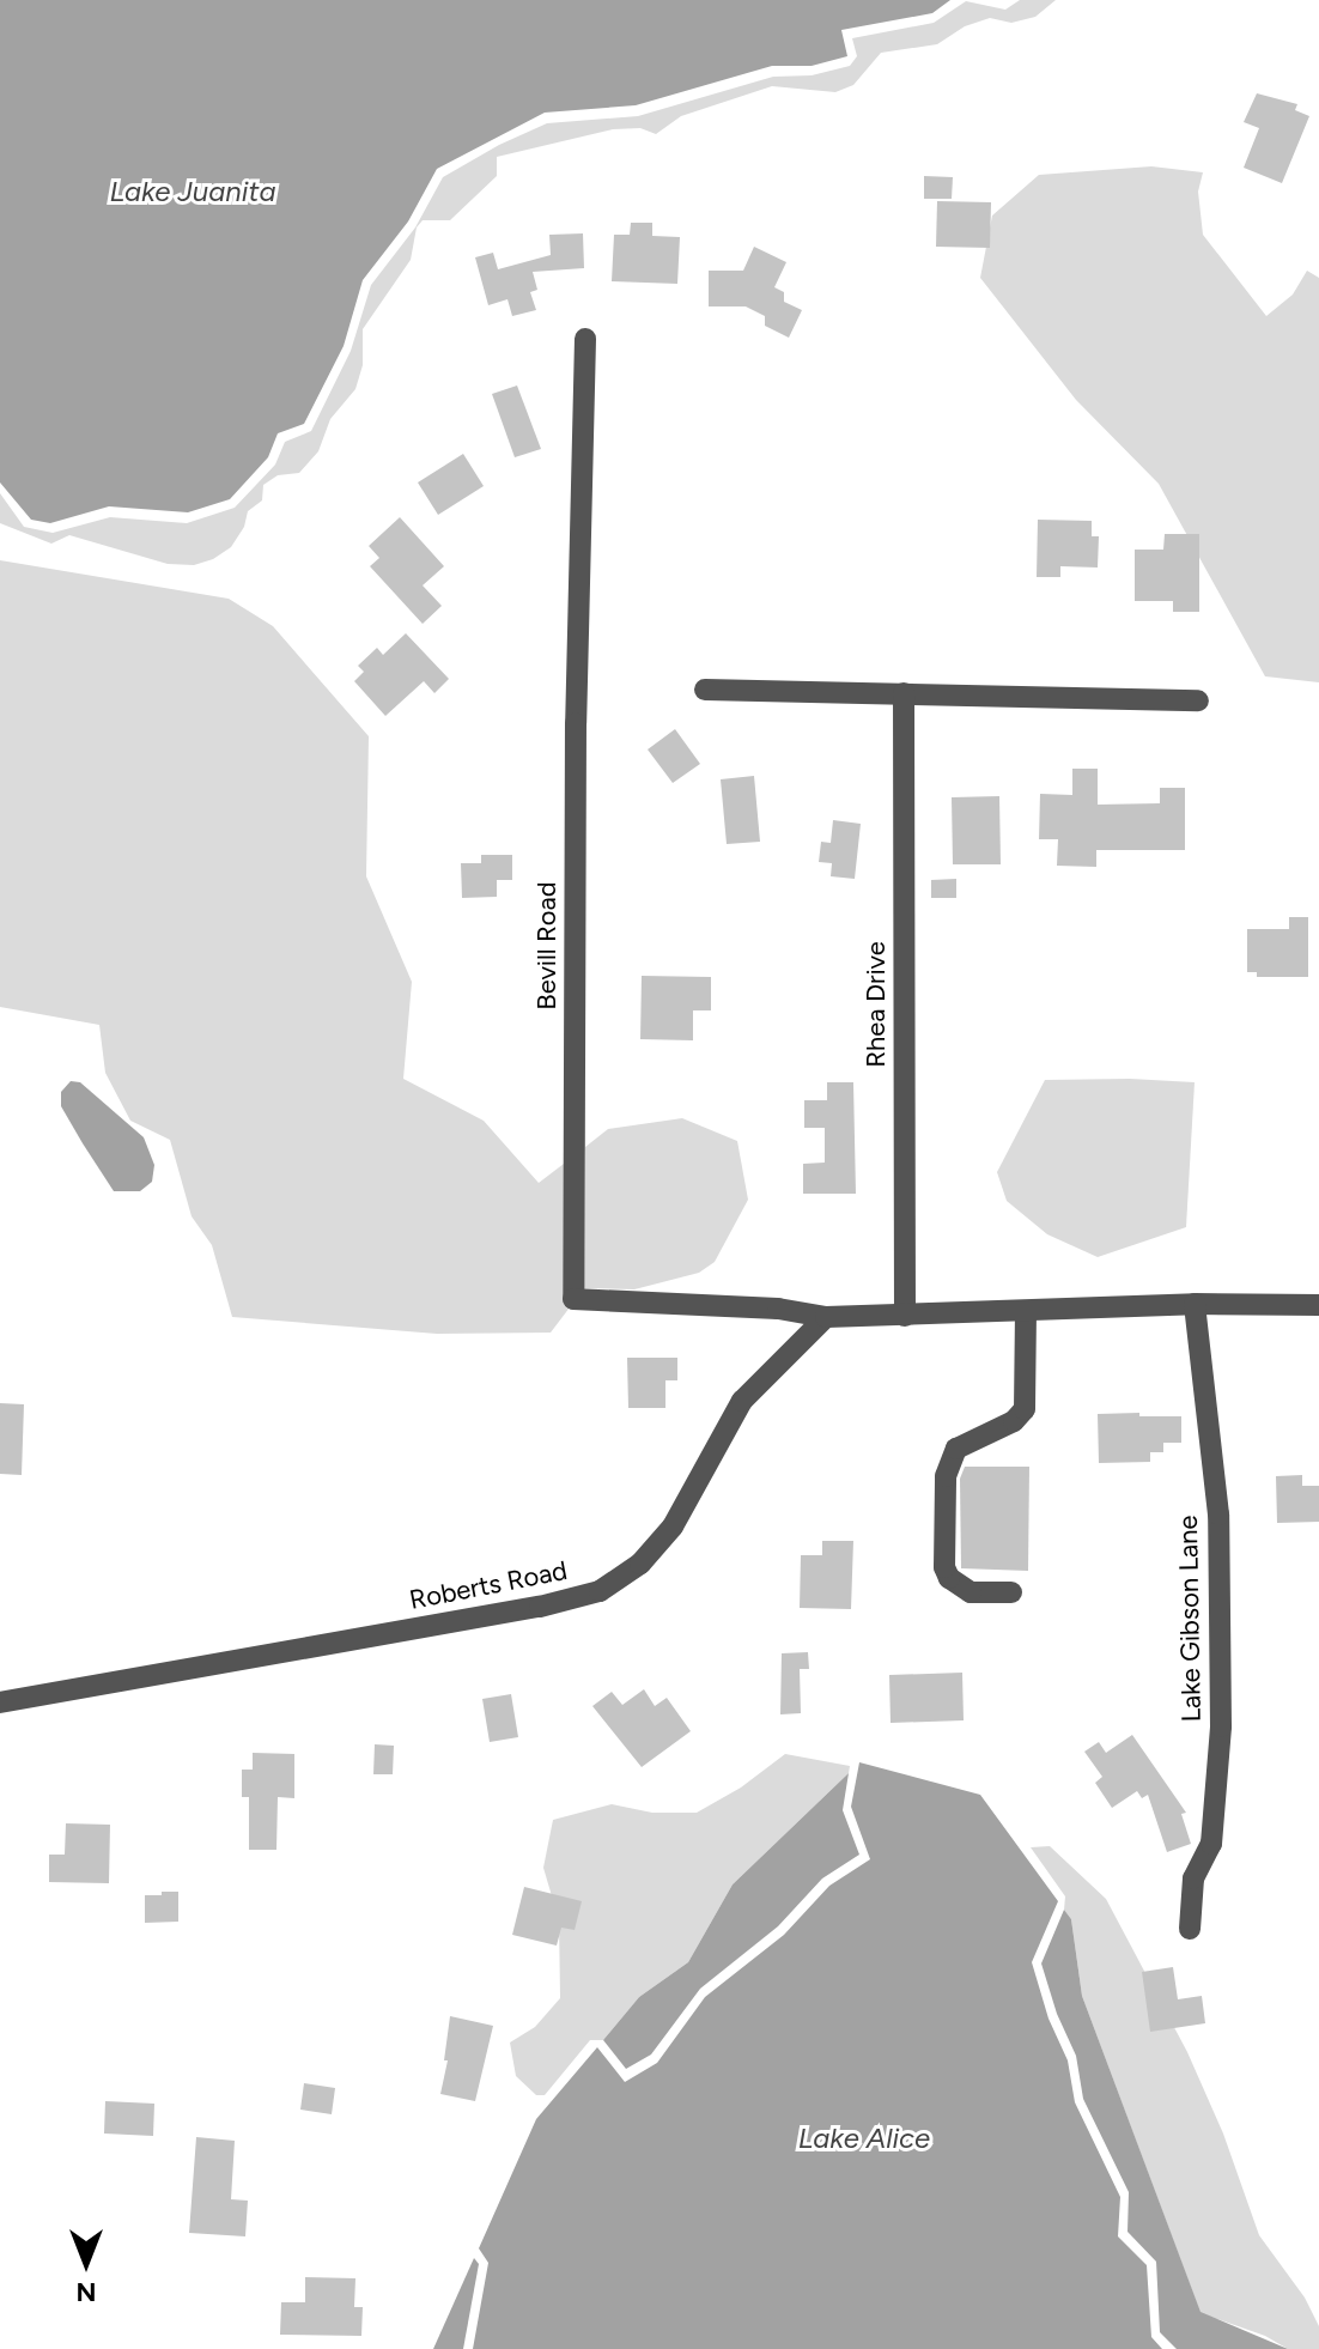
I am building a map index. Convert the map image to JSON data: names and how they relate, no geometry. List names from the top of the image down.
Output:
{
  "streets": {
    "street": [
      "Bevill Road",
      "Rhea Drive",
      "Roberts Road",
      "Lake Gibson Lane"
    ]
  },
  "crossings": [
    ["Bevill Road", "Roberts Road"]
  ],
  "water": ["Lake Juanita", "Lake Alice"],
  "north": "bottom"
}
